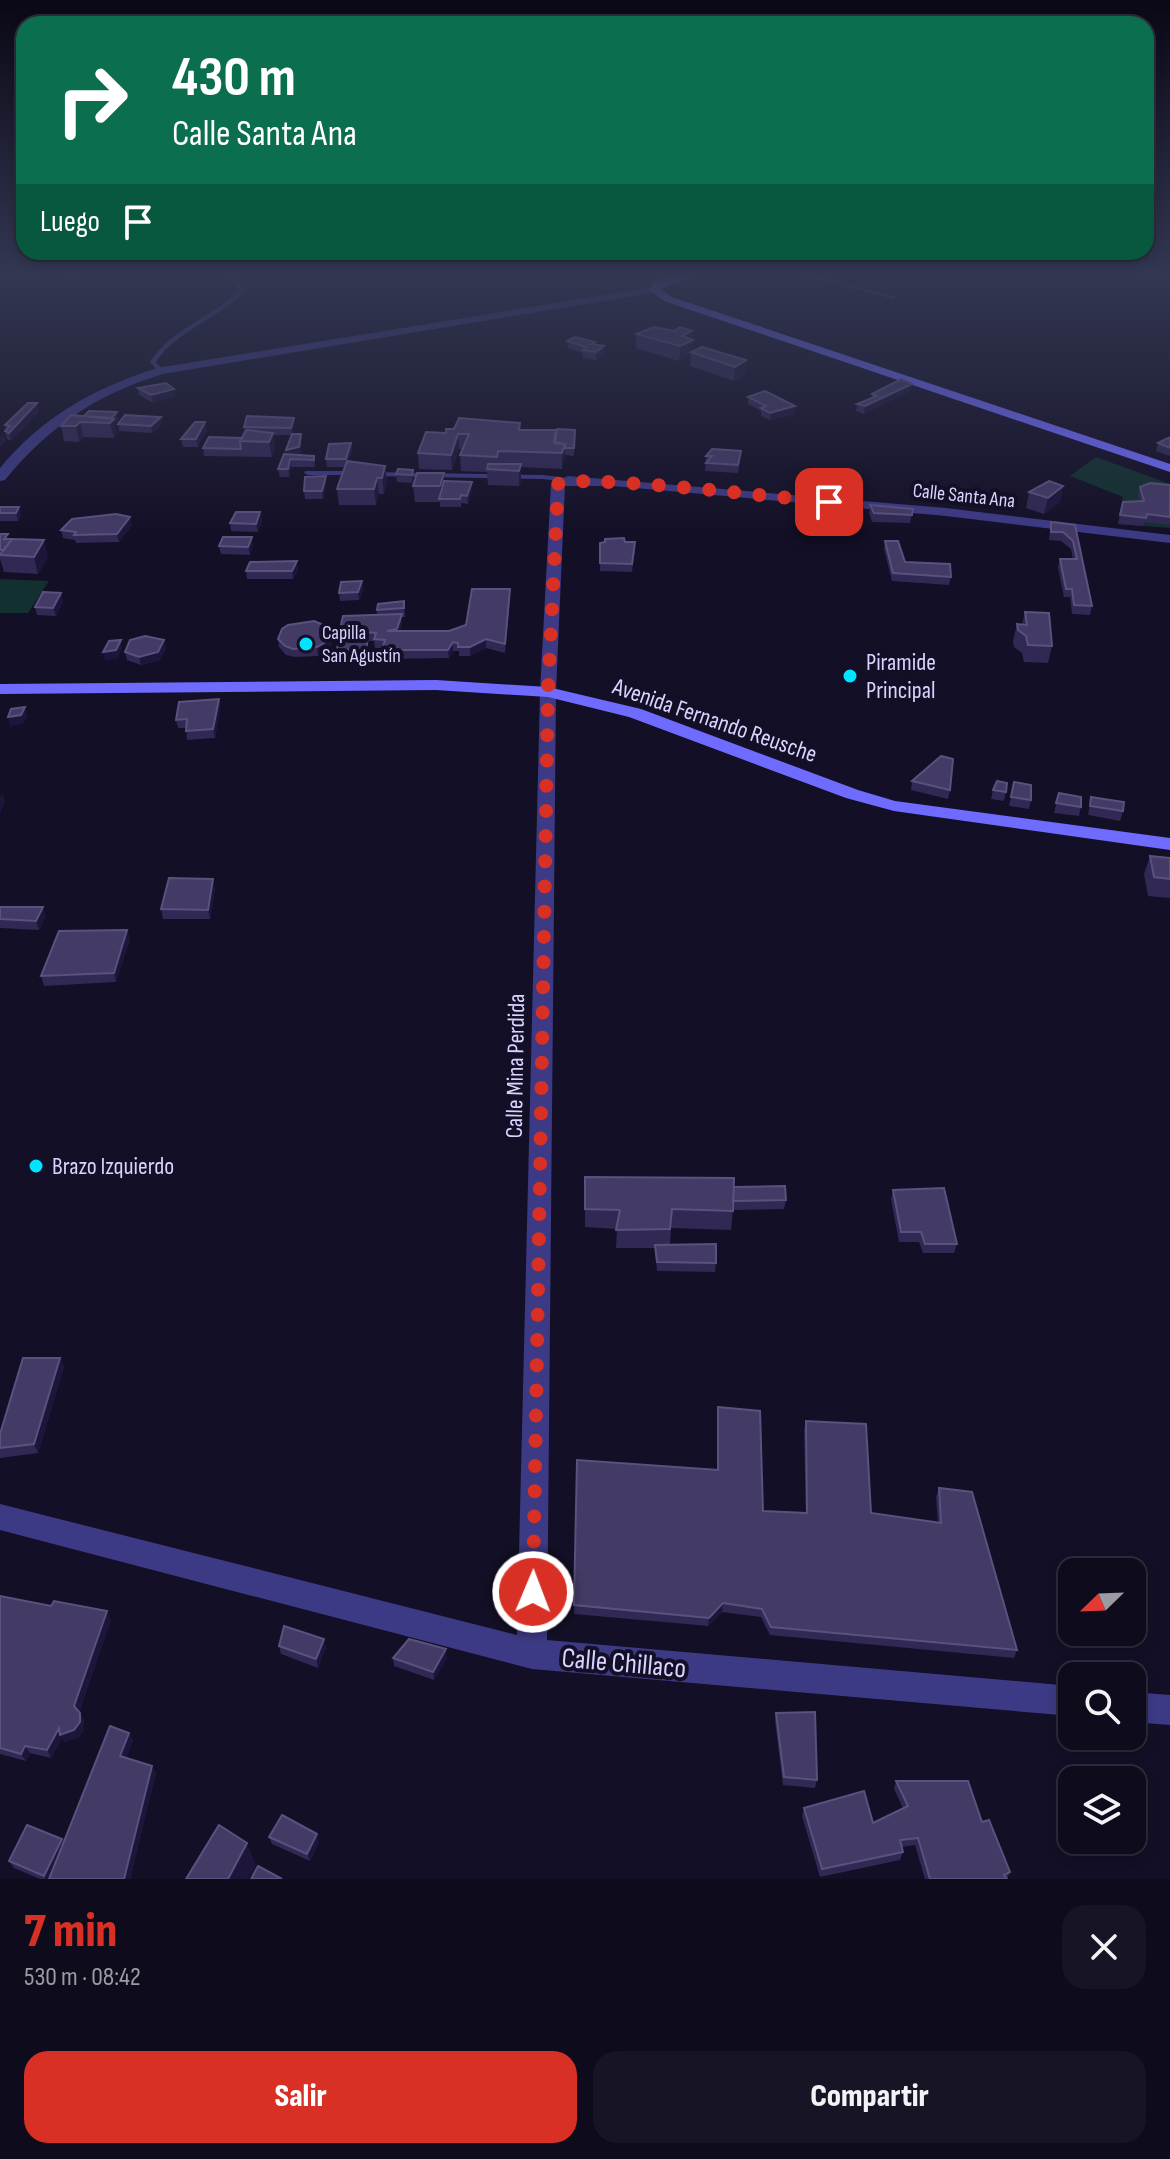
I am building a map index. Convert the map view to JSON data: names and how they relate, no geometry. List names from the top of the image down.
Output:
{
  "streets": {
    "street": [
      "Calle Santa Ana",
      "Avenida Fernando Reusche",
      "Calle Mina Perdida",
      "Calle Chillaco"
    ]
  },
  "crossings": [
    ["Calle Santa Ana", "Calle Mina Perdida"],
    ["Avenida Fernando Reusche", "Calle Mina Perdida"],
    ["Calle Mina Perdida", "Calle Chillaco"]
  ],
  "places": ["Capilla San Agustín", "Piramide Principal", "Brazo Izquierdo"],
  "north": "bottom left",
  "page": {
    "turn": ["430 m", "Calle Santa Ana"],
    "then": "Luego",
    "heading": ["7 min", "530 m · 08:42"],
    "buttons": ["Salir", "Compartir"]
  }
}
